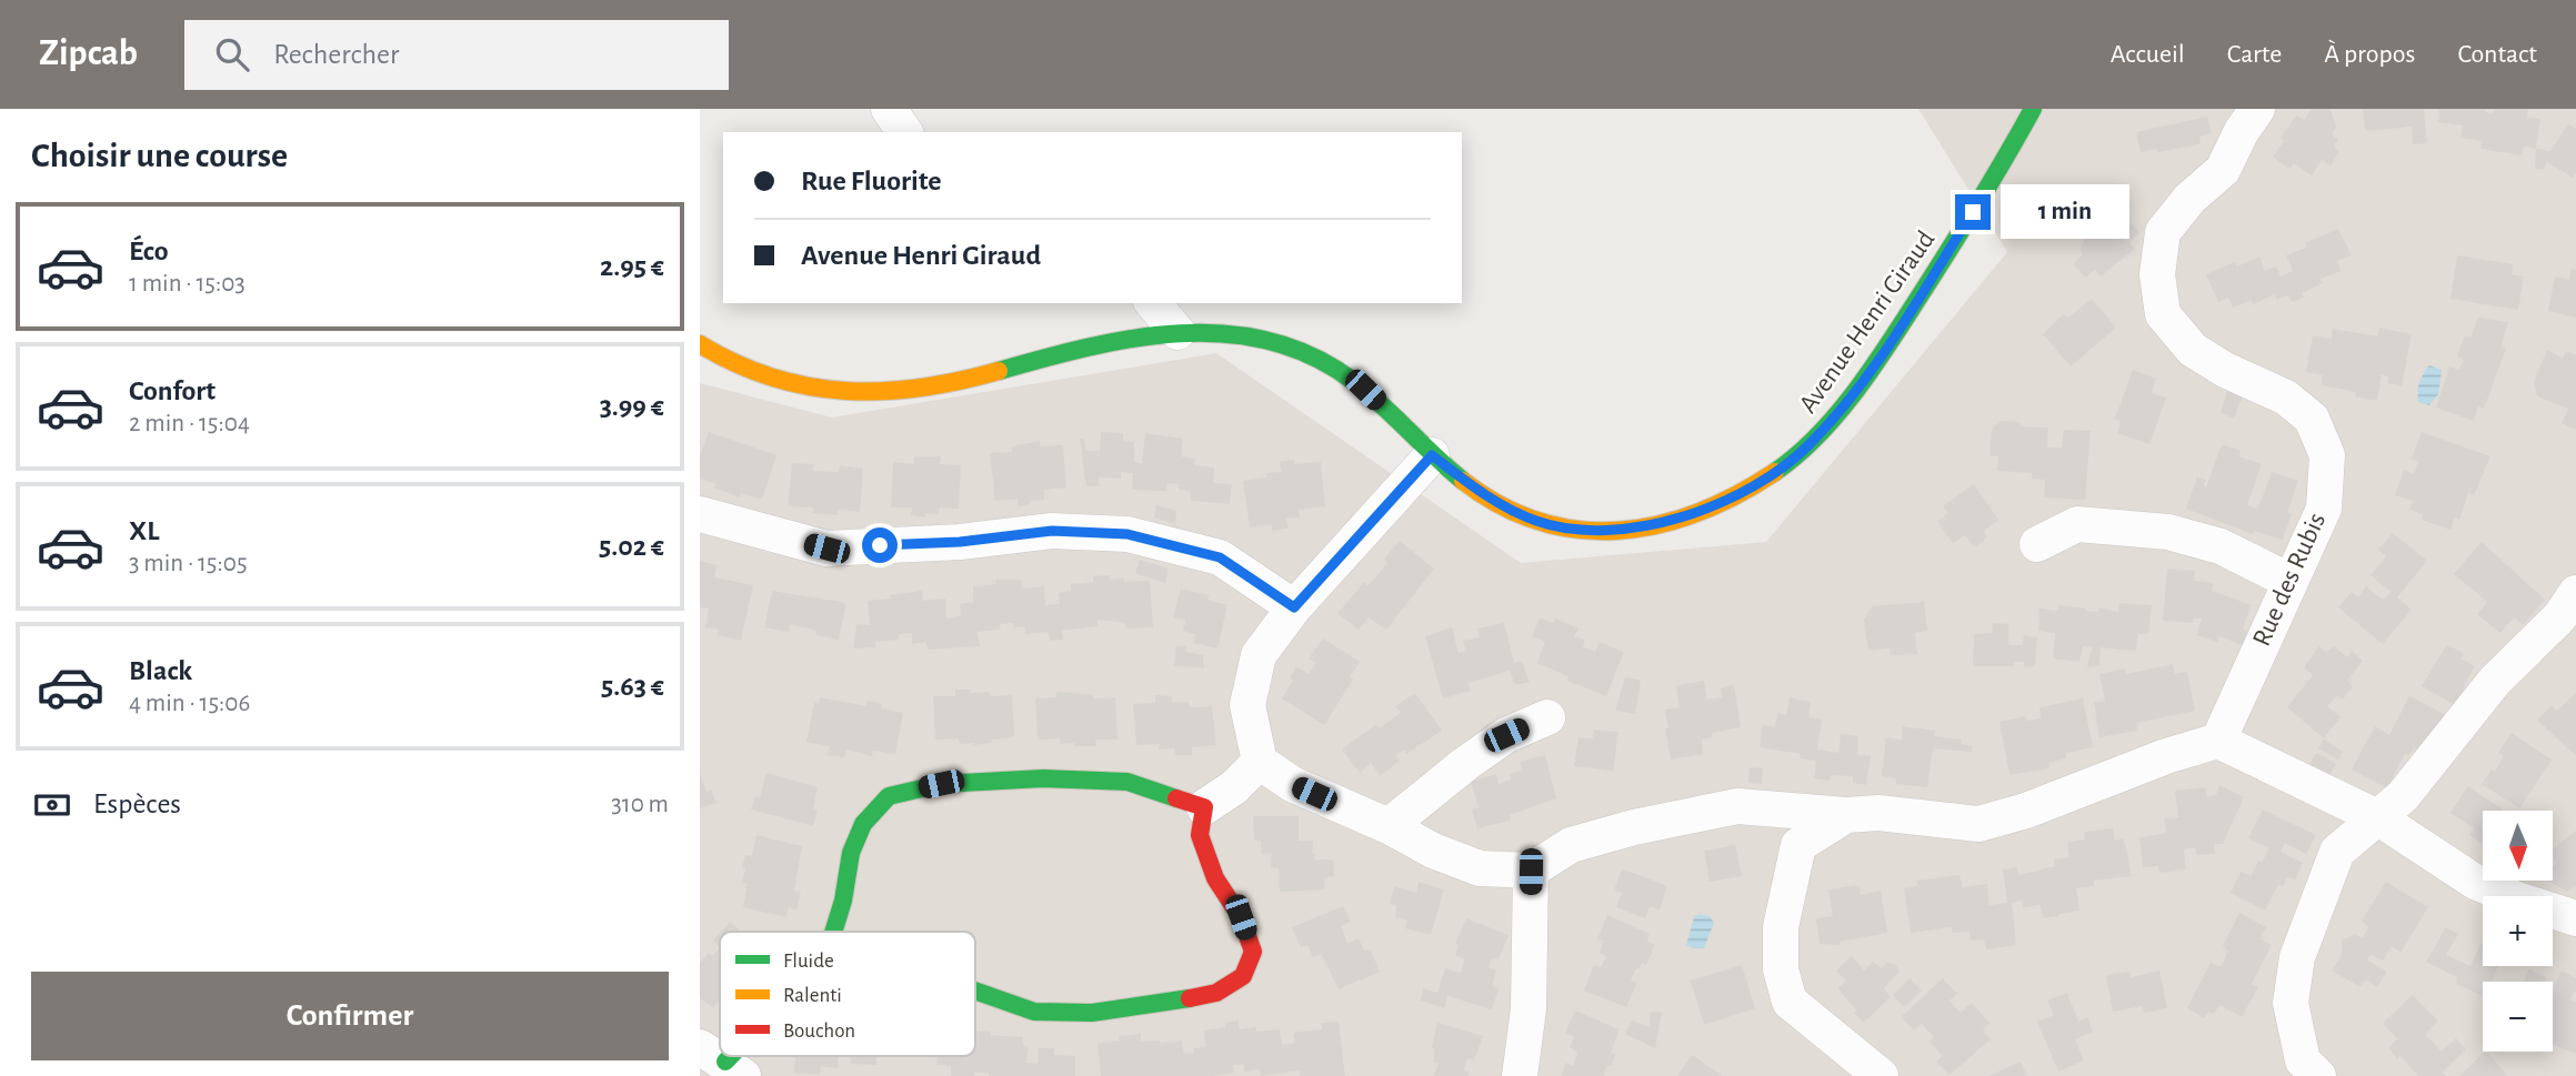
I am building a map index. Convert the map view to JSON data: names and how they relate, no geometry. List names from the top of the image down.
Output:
{
  "streets": {
    "street": ["Avenue Henri Giraud", "Rue des Rubis"]
  },
  "legend": ["Fluide", "Ralenti", "Bouchon"],
  "north": "bottom",
  "page": {
    "header": "Zipcab",
    "search": "Rechercher",
    "nav": [
      "Accueil",
      "Carte",
      "À propos",
      "Contact"
    ],
    "heading": "Choisir une course",
    "banner": ["Rue Fluorite", "Avenue Henri Giraud"],
    "bubble": "1 min",
    "list": [
      {
        "name": "Éco",
        "note": "1 min · 15:03",
        "value": "2.95 €"
      },
      {
        "name": "Confort",
        "note": "2 min · 15:04",
        "value": "3.99 €"
      },
      {
        "name": "XL",
        "note": "3 min · 15:05",
        "value": "5.02 €"
      },
      {
        "name": "Black",
        "note": "4 min · 15:06",
        "value": "5.63 €"
      }
    ],
    "pay": ["Espèces", "310 m"],
    "map_buttons": ["+", "−"],
    "buttons": "Confirmer"
  }
}
